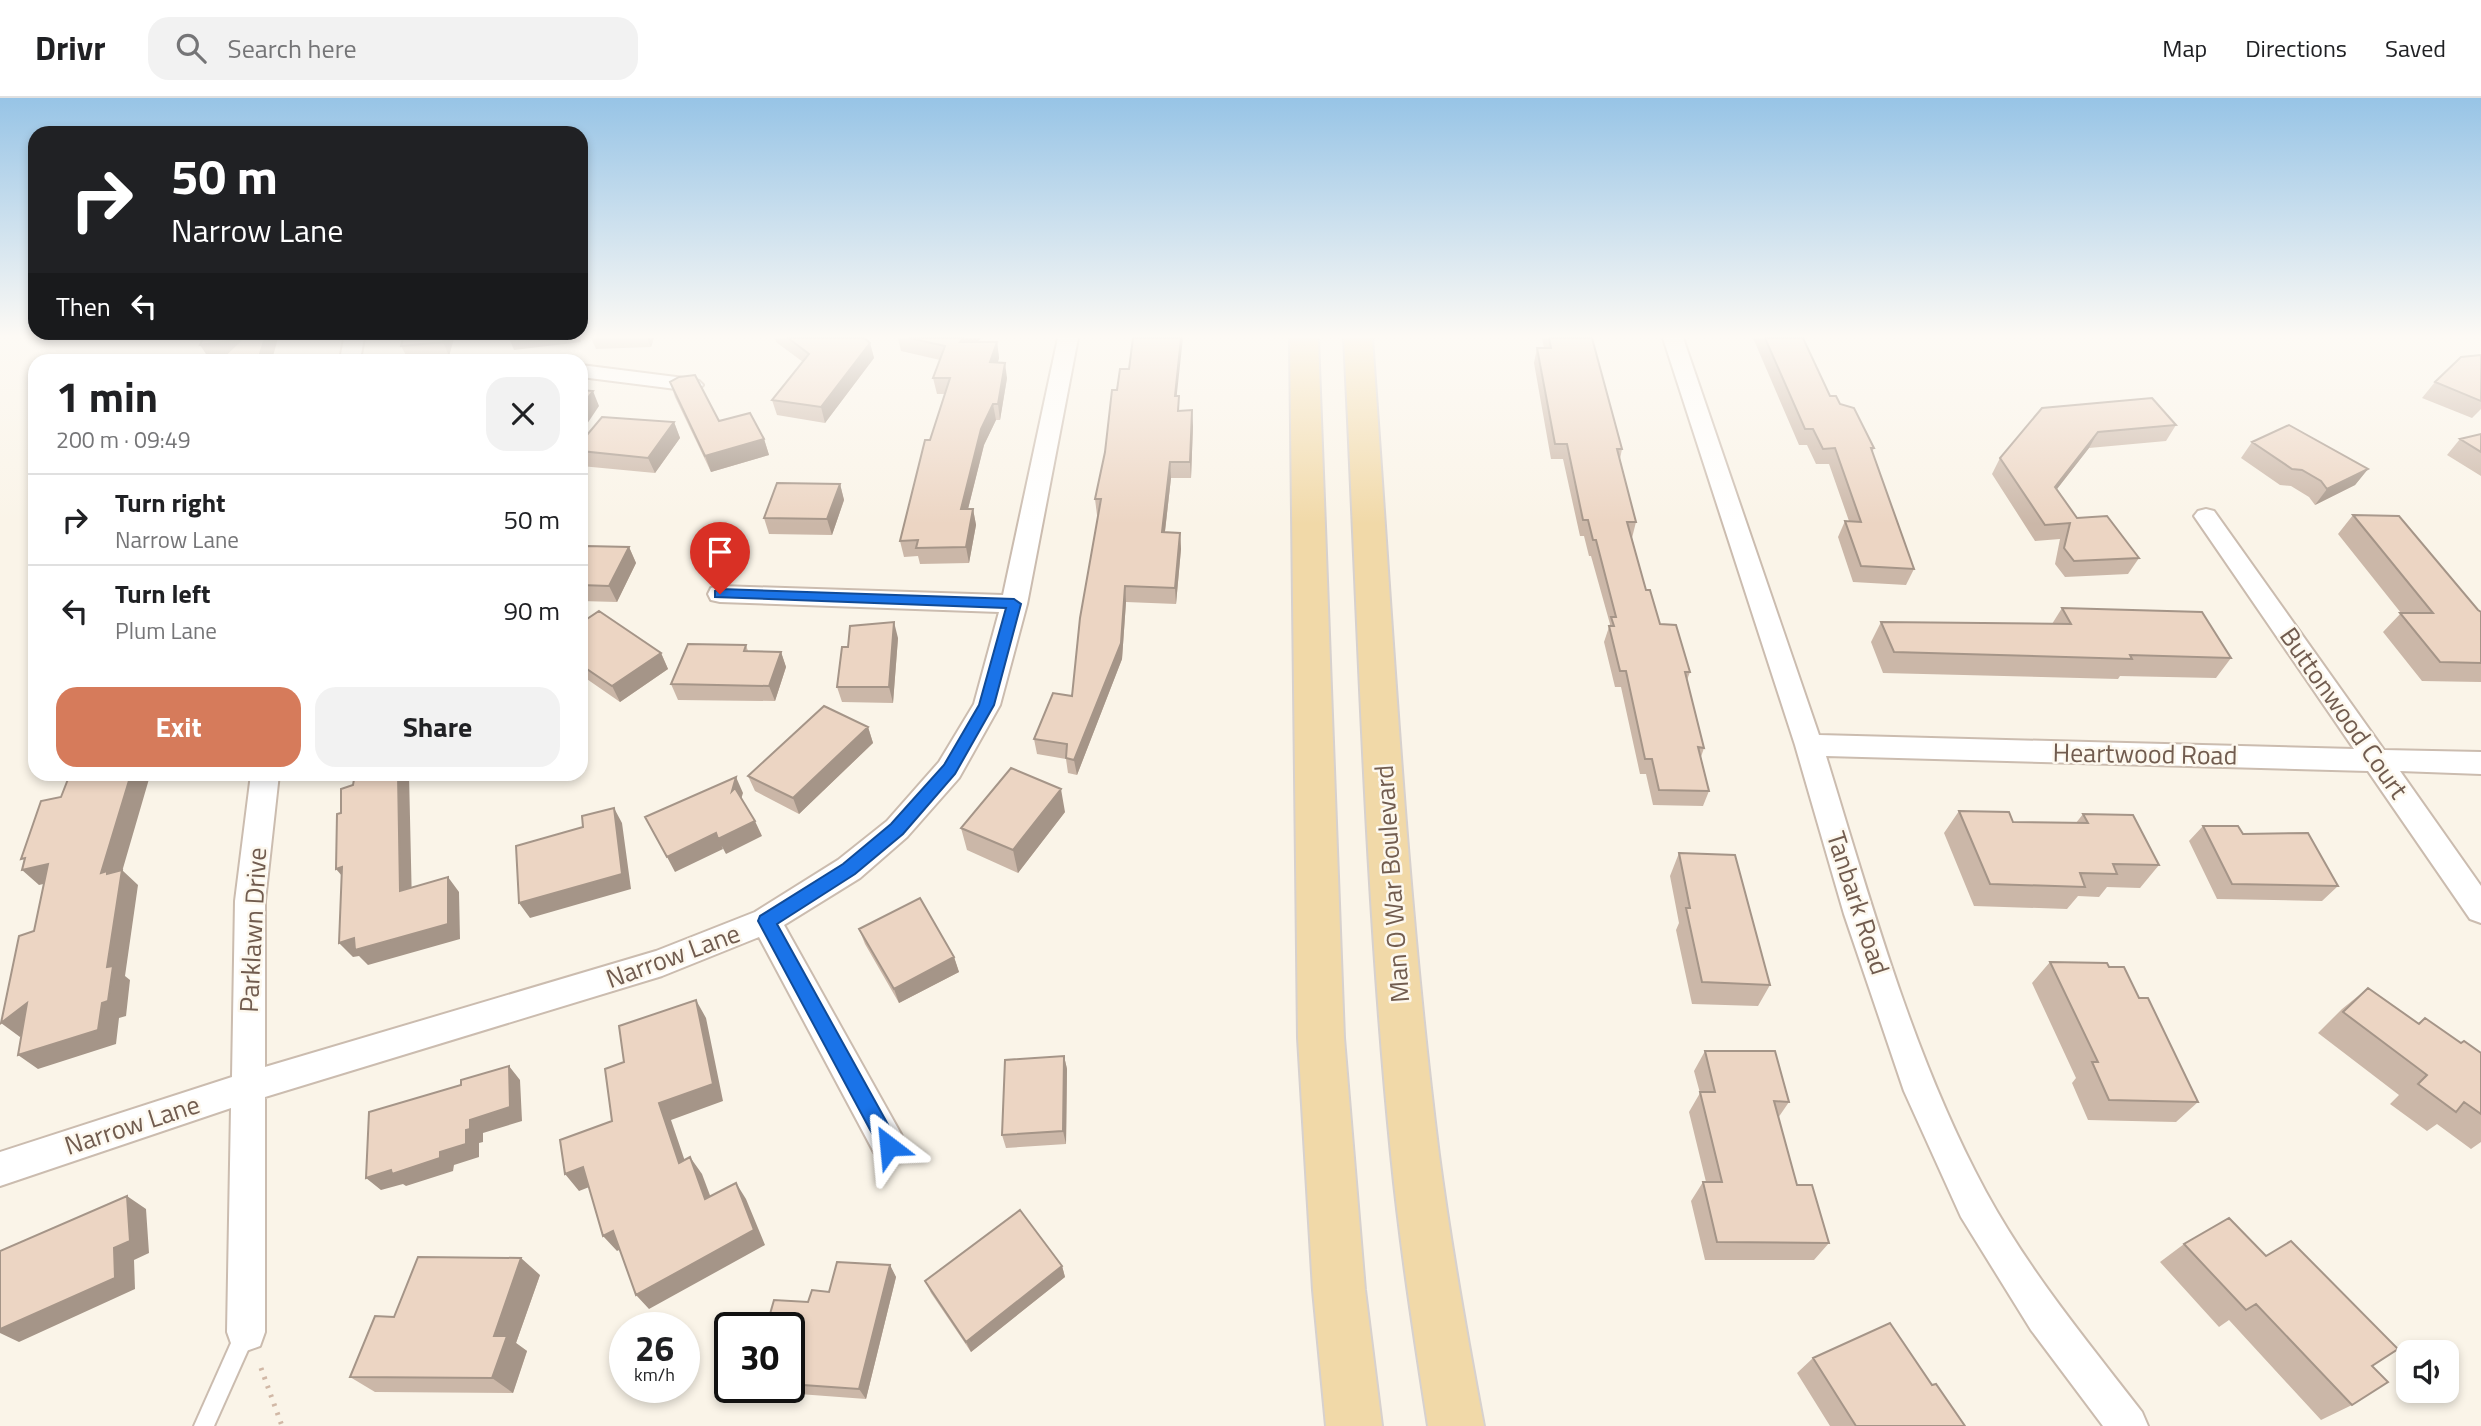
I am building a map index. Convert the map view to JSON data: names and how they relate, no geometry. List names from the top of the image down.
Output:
{
  "streets": {
    "main road": ["Man O War Boulevard"],
    "street": [
      "Buttonwood Court",
      "Heartwood Road",
      "Tanbark Road",
      "Parklawn Drive",
      "Narrow Lane"
    ]
  },
  "crossings": [
    ["Buttonwood Court", "Heartwood Road"],
    ["Heartwood Road", "Tanbark Road"],
    ["Parklawn Drive", "Narrow Lane"]
  ],
  "page": {
    "header": "Drivr",
    "search": "Search here",
    "nav": ["Map", "Directions", "Saved"],
    "turn": ["50 m", "Narrow Lane"],
    "then": "Then",
    "heading": ["1 min", "200 m · 09:49"],
    "list": [
      {
        "name": "Turn right",
        "note": "Narrow Lane",
        "value": "50 m"
      },
      {
        "name": "Turn left",
        "note": "Plum Lane",
        "value": "90 m"
      }
    ],
    "buttons": ["Exit", "Share"],
    "speed": "26 km/h",
    "limit": "30"
  }
}
